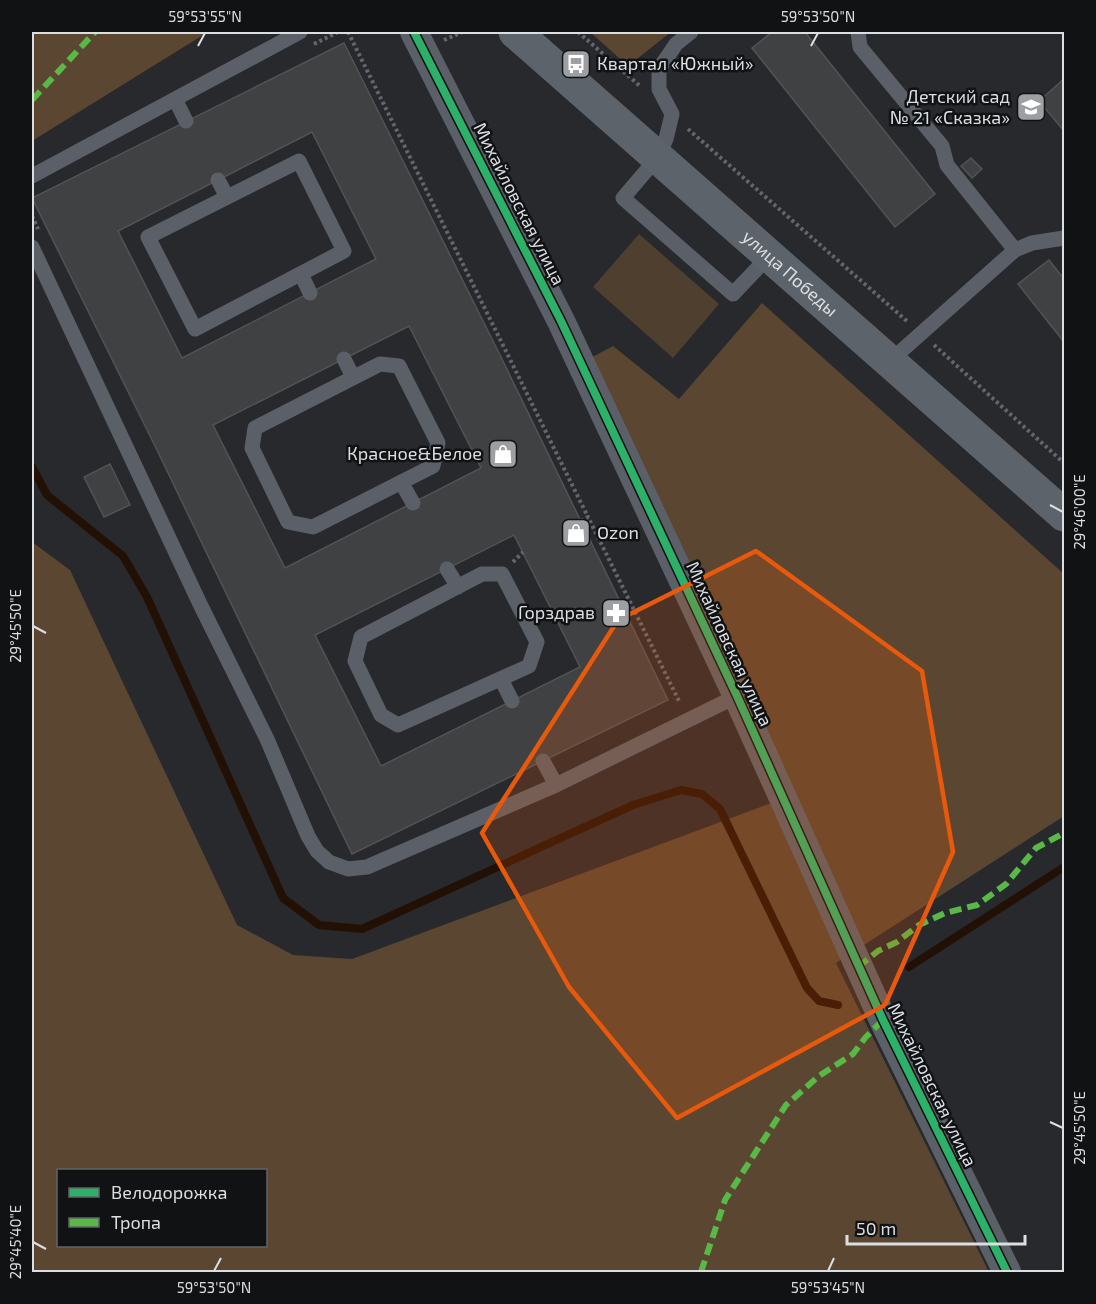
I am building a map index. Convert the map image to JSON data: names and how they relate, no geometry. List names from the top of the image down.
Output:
{
  "streets": {
    "main road": ["улица Победы"],
    "street": ["Михайловская улица"]
  },
  "places": {
    "bus stop": ["Квартал «Южный»"],
    "school or university": ["Детский сад № 21 «Сказка»"],
    "shop": ["Красное&Белое", "Ozon"],
    "pharmacy": ["Горздрав"]
  },
  "legend": ["Велодорожка", "Тропа"],
  "scale_bar": "50 m",
  "coordinates": [
    "59°53'55\"N",
    "59°53'50\"N",
    "29°46'00\"E",
    "29°45'50\"E",
    "29°45'40\"E",
    "59°53'45\"N"
  ]
}
